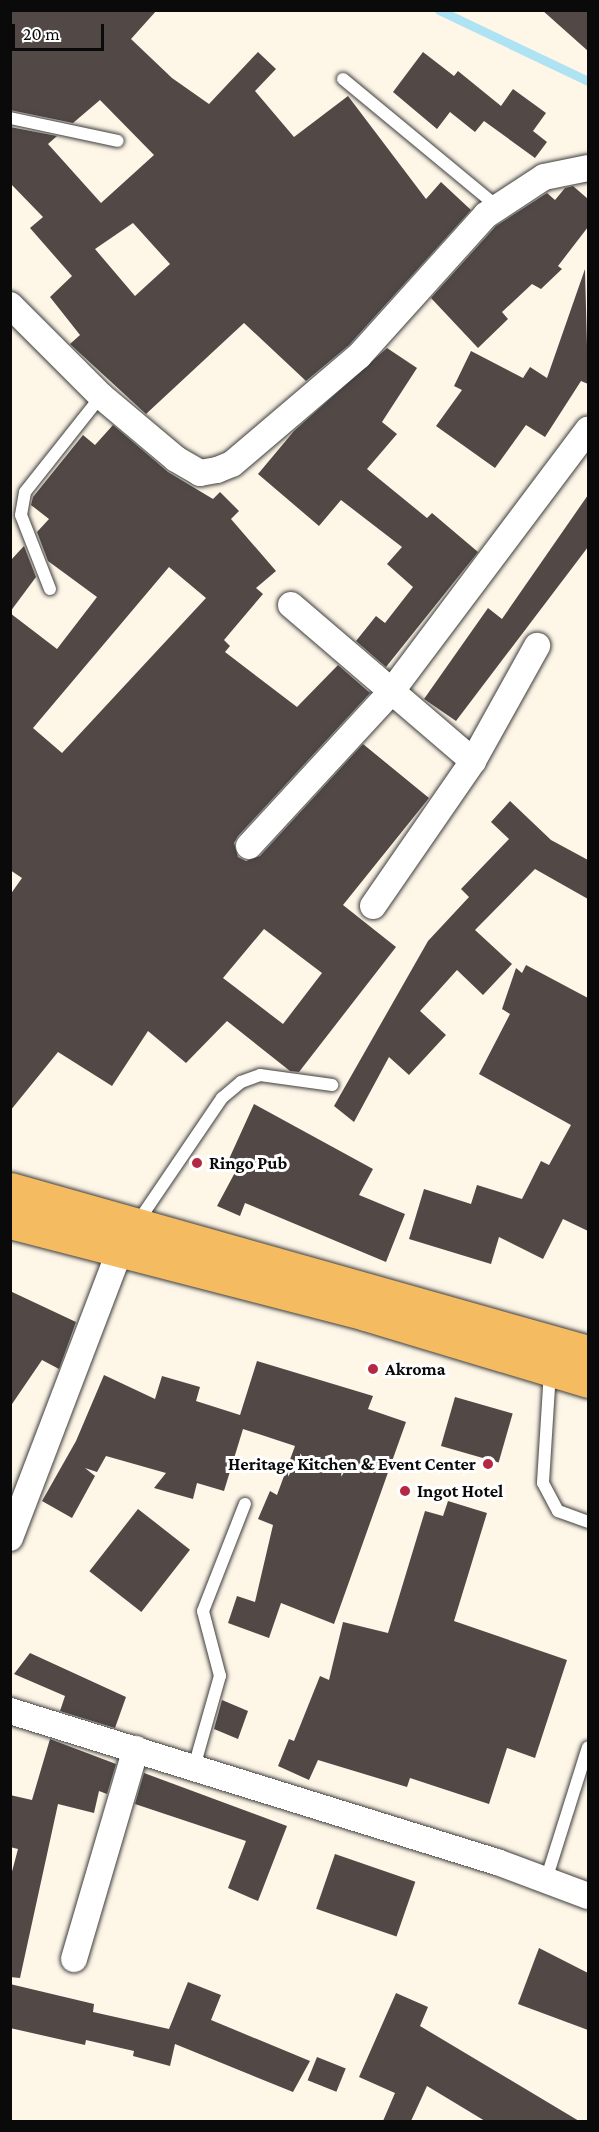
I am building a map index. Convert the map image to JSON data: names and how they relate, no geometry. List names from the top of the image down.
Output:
{
  "places": [
    "Ringo Pub",
    "Akroma",
    "Heritage Kitchen & Event Center",
    "Ingot Hotel"
  ],
  "scale_bar": "20 m"
}
